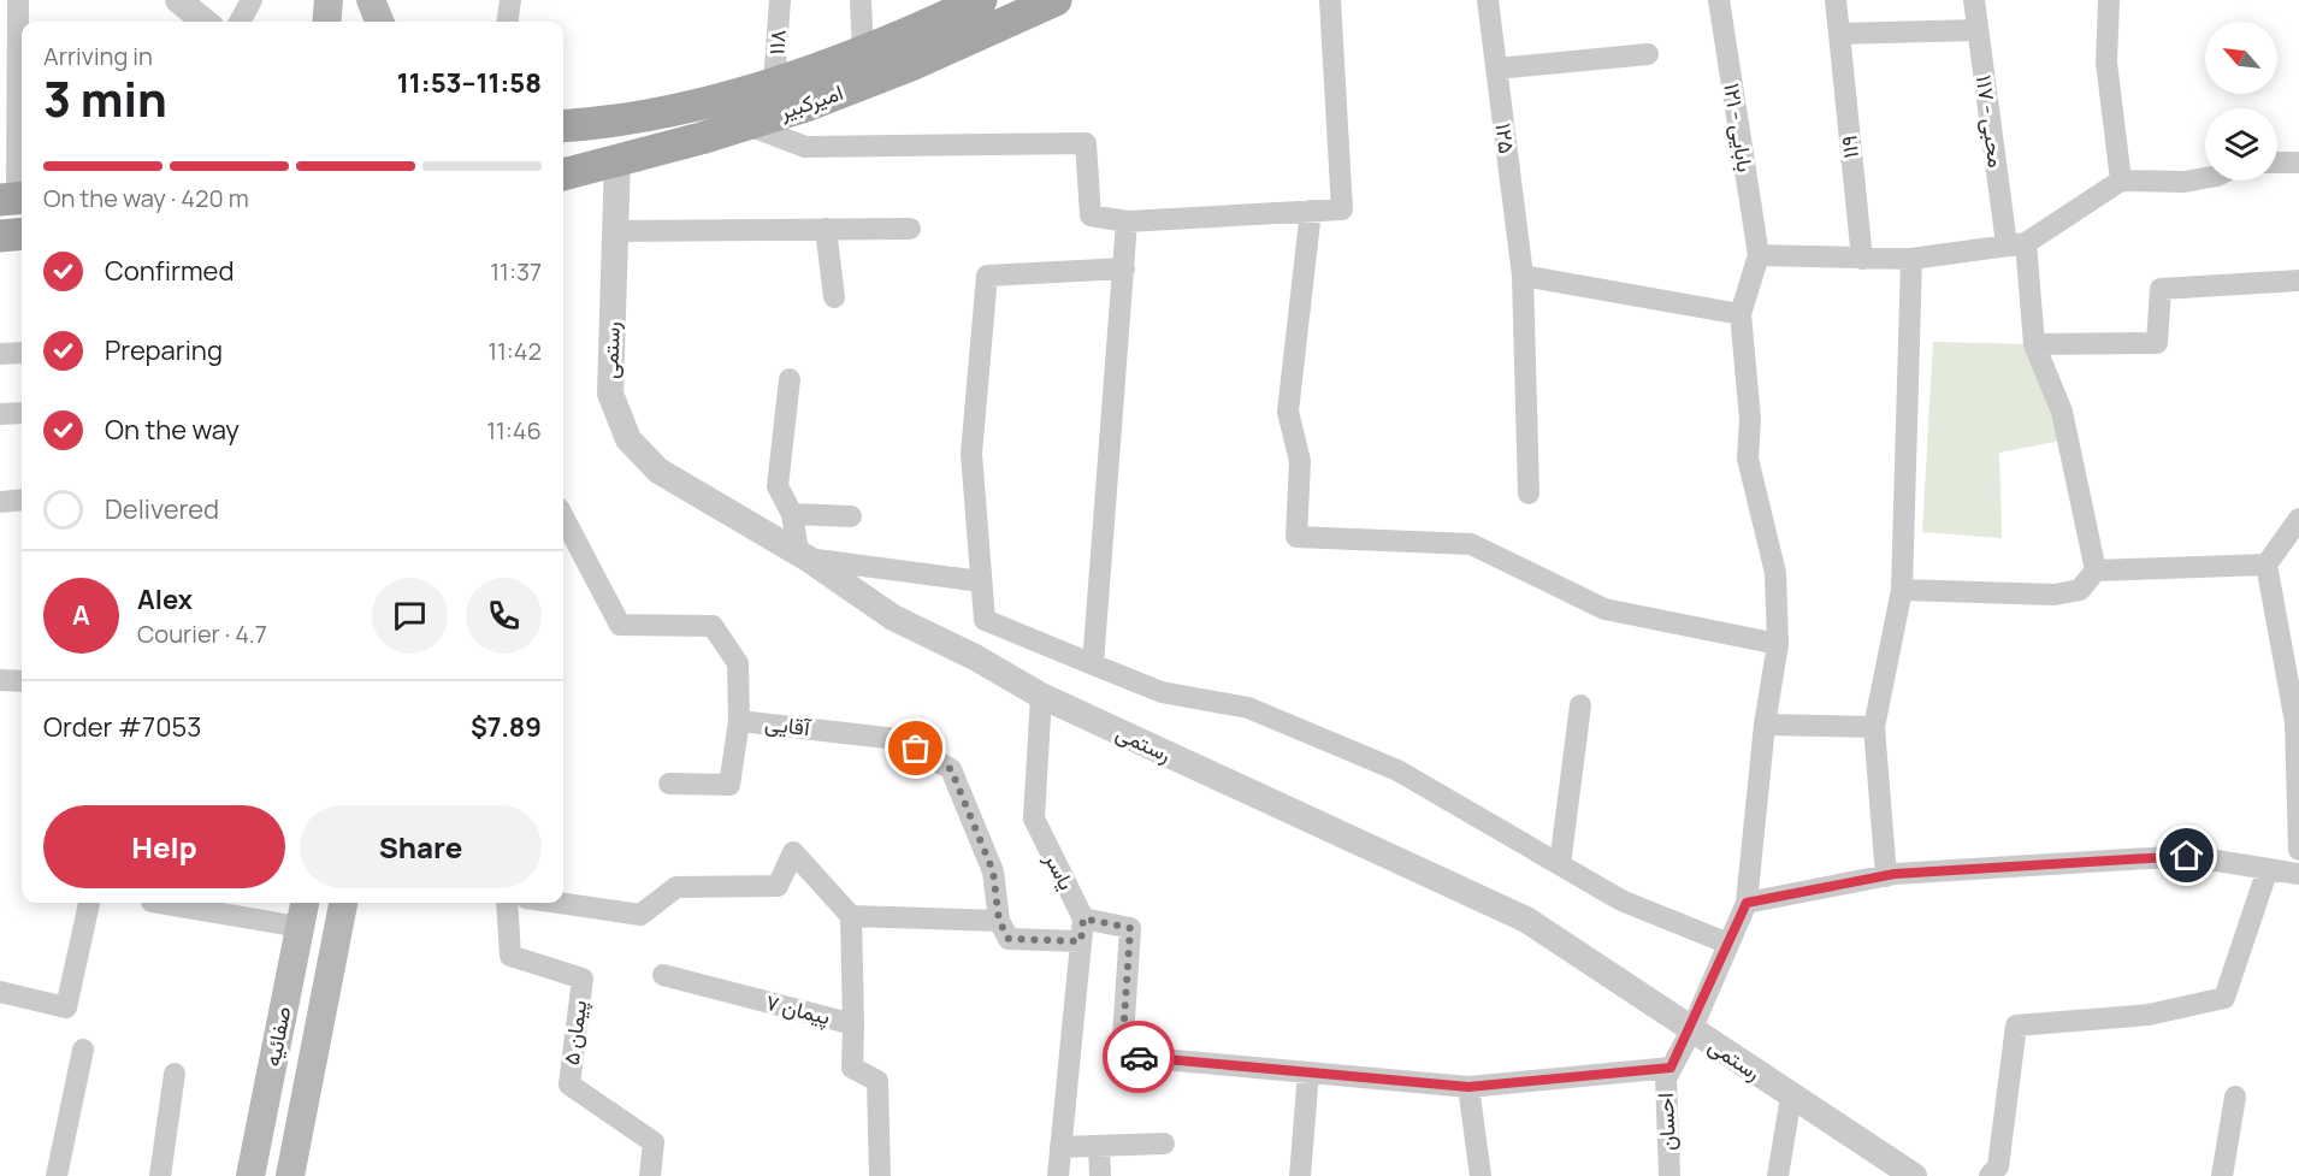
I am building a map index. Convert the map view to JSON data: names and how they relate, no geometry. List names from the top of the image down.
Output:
{
  "streets": {
    "main road": ["امیرکبیر", "صفائیه"],
    "street": [
      "۱۱۸",
      "محبی - ۱۱۷",
      "بابایی - ۱۲۱",
      "۱۲۵",
      "۱۱۹",
      "رستمی",
      "آقایی",
      "یاسر",
      "پیمان ۷",
      "پیمان ۵",
      "احسان"
    ]
  },
  "crossings": [
    ["۱۱۸", "امیرکبیر"],
    ["امیرکبیر", "رستمی"],
    ["رستمی", "یاسر"],
    ["رستمی", "احسان"]
  ],
  "north": "top left",
  "page": {
    "heading": ["3 min", "Arriving in", "11:53–11:58"],
    "panel": [
      "Alex",
      "Courier · 4.7",
      "Order #7053",
      "$7.89"
    ],
    "bar": "On the way · 420 m",
    "list": [
      ["Confirmed", "11:37"],
      ["Preparing", "11:42"],
      ["On the way", "11:46"],
      "Delivered"
    ],
    "round": "A",
    "buttons": ["Help", "Share"]
  }
}
